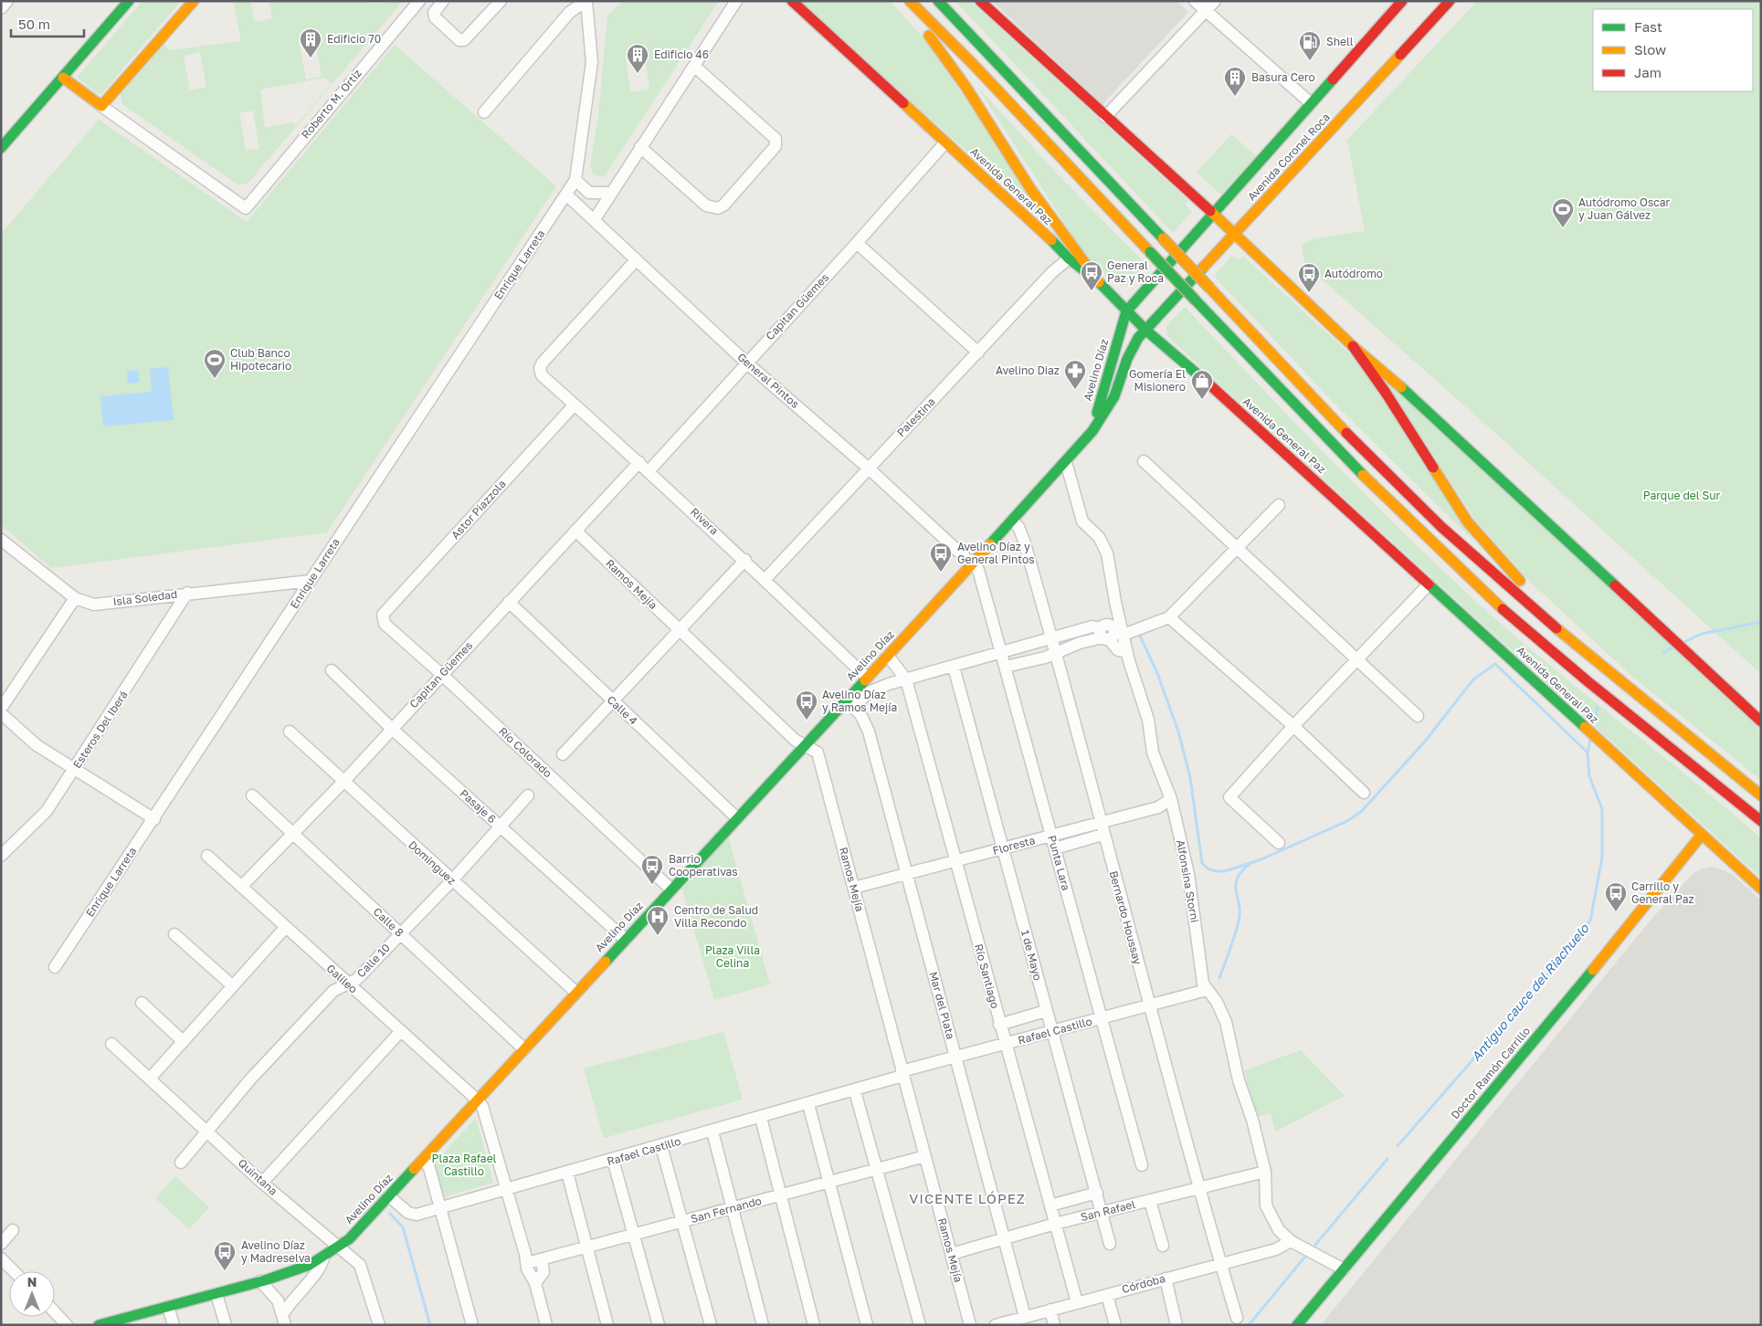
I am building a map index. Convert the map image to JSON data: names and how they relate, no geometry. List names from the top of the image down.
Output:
{
  "streets": {
    "main road": [
      "Avenida Coronel Roca",
      "Avenida General Paz",
      "Avelino Díaz",
      "Doctor Ramón Carrillo"
    ],
    "street": [
      "Roberto M. Ortiz",
      "Enrique Larreta",
      "Capitan Güemes",
      "General Pintos",
      "Palestina",
      "Astor Piazzola",
      "Rivera",
      "Ramos Mejía",
      "Isla Soledad",
      "Calle 4",
      "Esteros Del Iberá",
      "Río Colorado",
      "Pasaje 6",
      "Floresta",
      "Dominguez",
      "Punta Lara",
      "Alfonsina Storni",
      "Bernardo Houssay",
      "Calle 8",
      "1 de Mayo",
      "Calle 10",
      "Río Santiago",
      "Galileo",
      "Mar del Plata",
      "Rafael Castillo",
      "Quintana",
      "San Fernando",
      "San Rafael",
      "Córdoba"
    ]
  },
  "crossings": [
    ["Avenida Coronel Roca", "Avenida General Paz"],
    ["Avenida Coronel Roca", "Avelino Díaz"],
    ["Avenida General Paz", "Capitan Güemes"],
    ["Avenida General Paz", "Avelino Díaz"],
    ["Avenida General Paz", "Palestina"],
    ["Avenida General Paz", "Doctor Ramón Carrillo"],
    ["Enrique Larreta", "General Pintos"],
    ["Enrique Larreta", "Isla Soledad"],
    ["Capitan Güemes", "General Pintos"],
    ["Capitan Güemes", "Rivera"],
    ["Capitan Güemes", "Ramos Mejía"],
    ["Capitan Güemes", "Calle 4"],
    ["Capitan Güemes", "Río Colorado"],
    ["Capitan Güemes", "Pasaje 6"],
    ["Capitan Güemes", "Dominguez"],
    ["Capitan Güemes", "Calle 8"],
    ["Capitan Güemes", "Galileo"],
    ["Avelino Díaz", "General Pintos"],
    ["Avelino Díaz", "Rivera"],
    ["Avelino Díaz", "Ramos Mejía"],
    ["Avelino Díaz", "Calle 4"],
    ["Avelino Díaz", "Río Colorado"],
    ["Avelino Díaz", "Pasaje 6"],
    ["Avelino Díaz", "Dominguez"],
    ["Avelino Díaz", "Punta Lara"],
    ["Avelino Díaz", "Alfonsina Storni"],
    ["Avelino Díaz", "Bernardo Houssay"],
    ["Avelino Díaz", "Calle 8"],
    ["Avelino Díaz", "Río Santiago"],
    ["Avelino Díaz", "Galileo"],
    ["Avelino Díaz", "Mar del Plata"],
    ["Avelino Díaz", "Rafael Castillo"],
    ["Avelino Díaz", "Quintana"],
    ["General Pintos", "Palestina"],
    ["General Pintos", "Rivera"],
    ["General Pintos", "Punta Lara"],
    ["Palestina", "Rivera"],
    ["Astor Piazzola", "Rivera"],
    ["Astor Piazzola", "Río Colorado"],
    ["Ramos Mejía", "Floresta"],
    ["Ramos Mejía", "Rafael Castillo"],
    ["Ramos Mejía", "San Fernando"],
    ["Ramos Mejía", "San Rafael"],
    ["Isla Soledad", "Esteros Del Iberá"],
    ["Pasaje 6", "Calle 10"],
    ["Floresta", "Punta Lara"],
    ["Floresta", "Alfonsina Storni"],
    ["Floresta", "Bernardo Houssay"],
    ["Floresta", "1 de Mayo"],
    ["Floresta", "Río Santiago"],
    ["Floresta", "Mar del Plata"],
    ["Dominguez", "Calle 10"],
    ["Punta Lara", "Rafael Castillo"],
    ["Alfonsina Storni", "Rafael Castillo"],
    ["Alfonsina Storni", "Doctor Ramón Carrillo"],
    ["Alfonsina Storni", "San Rafael"],
    ["Alfonsina Storni", "Córdoba"],
    ["Bernardo Houssay", "Rafael Castillo"],
    ["Bernardo Houssay", "San Rafael"],
    ["Bernardo Houssay", "Córdoba"],
    ["Calle 8", "Calle 10"],
    ["1 de Mayo", "Rafael Castillo"],
    ["1 de Mayo", "San Rafael"],
    ["Calle 10", "Galileo"],
    ["Calle 10", "Quintana"],
    ["Río Santiago", "Rafael Castillo"],
    ["Río Santiago", "San Rafael"],
    ["Río Santiago", "Córdoba"],
    ["Mar del Plata", "Rafael Castillo"],
    ["Mar del Plata", "San Rafael"],
    ["Mar del Plata", "Córdoba"]
  ],
  "districts": ["VICENTE LÓPEZ"],
  "water": ["Antiguo cauce del Riachuelo"],
  "parks": ["Parque del Sur", "Plaza Villa Celina", "Plaza Rafael Castillo"],
  "places": {
    "building": ["Edificio 70", "Edificio 46", "Basura Cero"],
    "fuel station": ["Shell"],
    "sports": ["Autódromo Oscar y Juan Gálvez", "Club Banco Hipotecario"],
    "bus stop": [
      "General Paz y Roca",
      "Autódromo",
      "Avelino Díaz y General Pintos",
      "Avelino Díaz y Ramos Mejía",
      "Barrio Cooperativas",
      "Carrillo y General Paz",
      "Avelino Díaz y Madreselva"
    ],
    "pharmacy": ["Avelino Diaz"],
    "shop": ["Gomería El Misionero"],
    "hospital": ["Centro de Salud Villa Recondo"]
  },
  "legend": ["Fast", "Slow", "Jam"],
  "scale_bar": "50 m",
  "north": "top"
}
